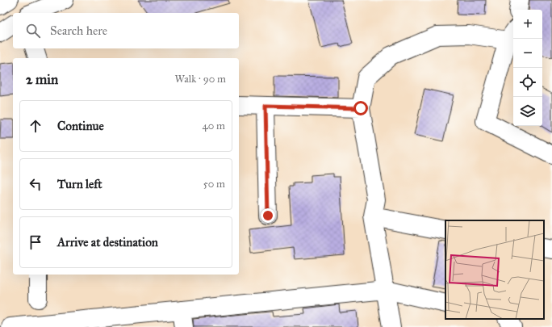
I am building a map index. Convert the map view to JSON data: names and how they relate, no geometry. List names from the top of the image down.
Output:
{
  "page": {
    "map_buttons": ["+", "−"],
    "search": "Search here",
    "heading": ["2 min", "Walk · 90 m"],
    "list": [
      ["Continue", "40 m"],
      ["Turn left", "50 m"],
      "Arrive at destination"
    ]
  }
}
